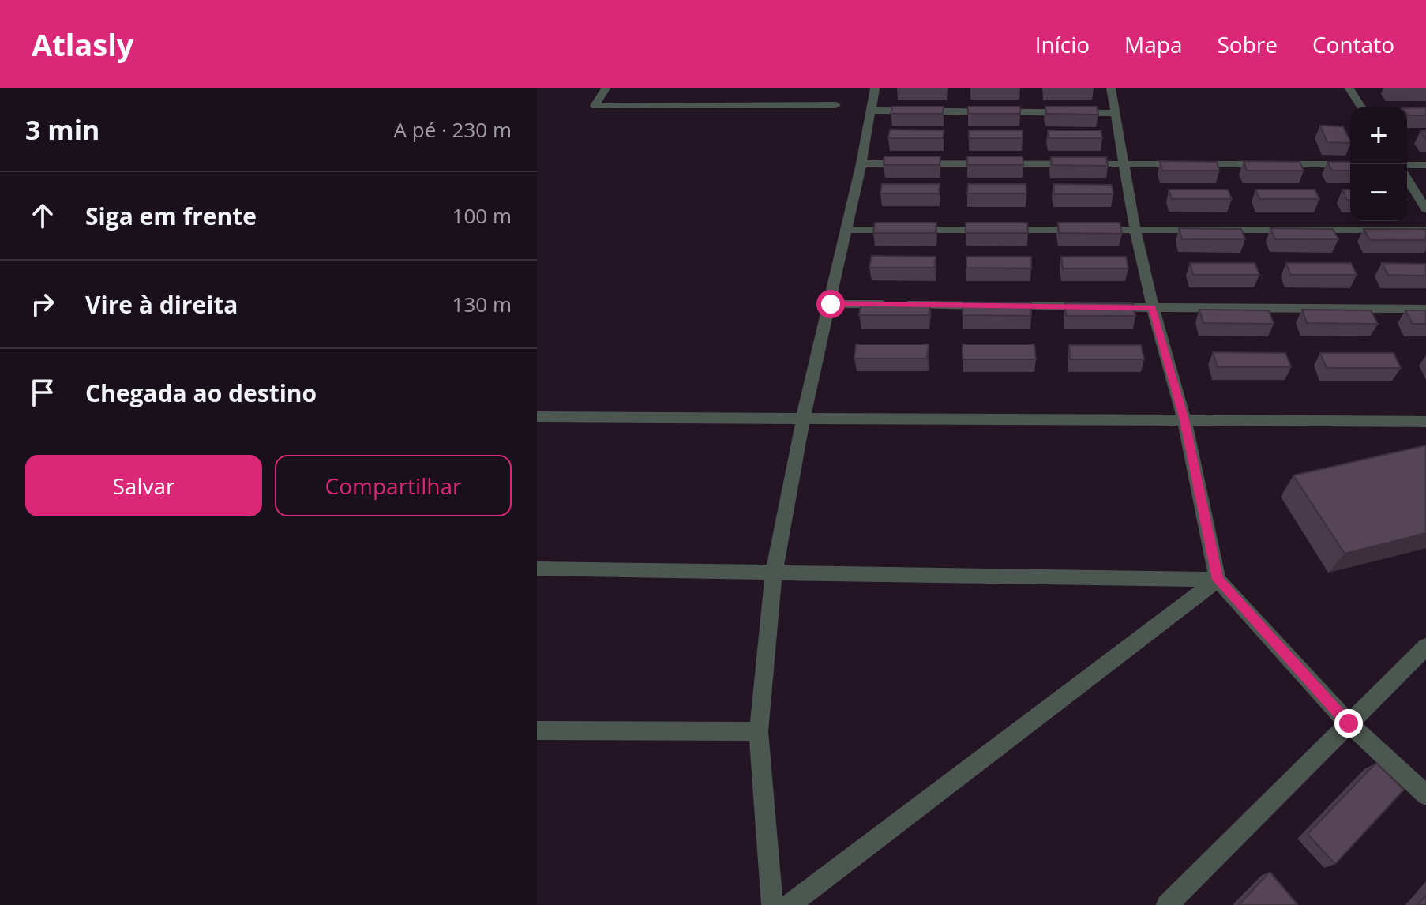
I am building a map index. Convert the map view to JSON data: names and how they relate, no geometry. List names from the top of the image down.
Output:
{
  "page": {
    "header": "Atlasly",
    "nav": [
      "Início",
      "Mapa",
      "Sobre",
      "Contato"
    ],
    "heading": ["3 min", "A pé · 230 m"],
    "map_buttons": ["+", "−"],
    "list": [
      ["Siga em frente", "100 m"],
      ["Vire à direita", "130 m"],
      "Chegada ao destino"
    ],
    "buttons": ["Salvar", "Compartilhar"]
  }
}
